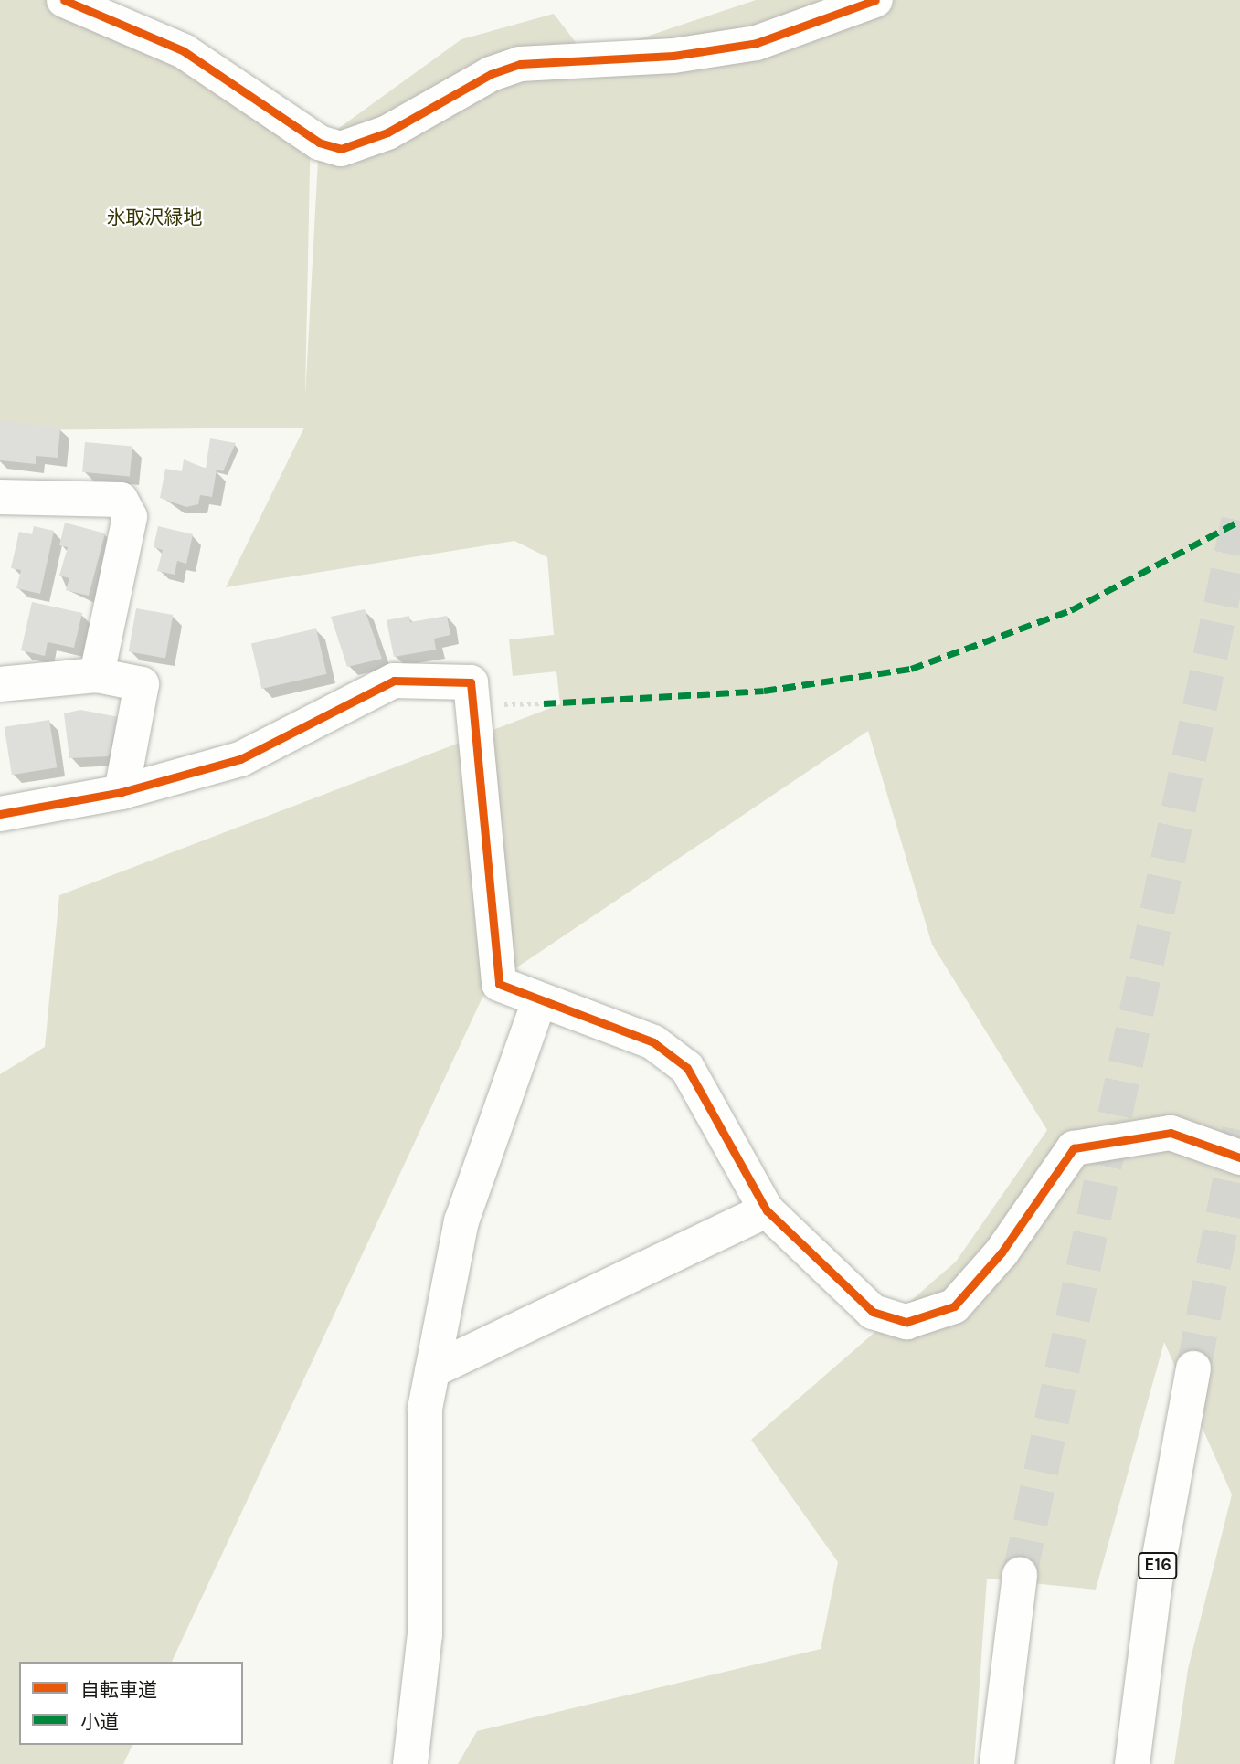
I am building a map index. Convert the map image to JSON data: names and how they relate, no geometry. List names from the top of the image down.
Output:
{
  "streets": {
    "main road": ["E16"]
  },
  "parks": ["氷取沢緑地"],
  "legend": ["自転車道", "小道"]
}
